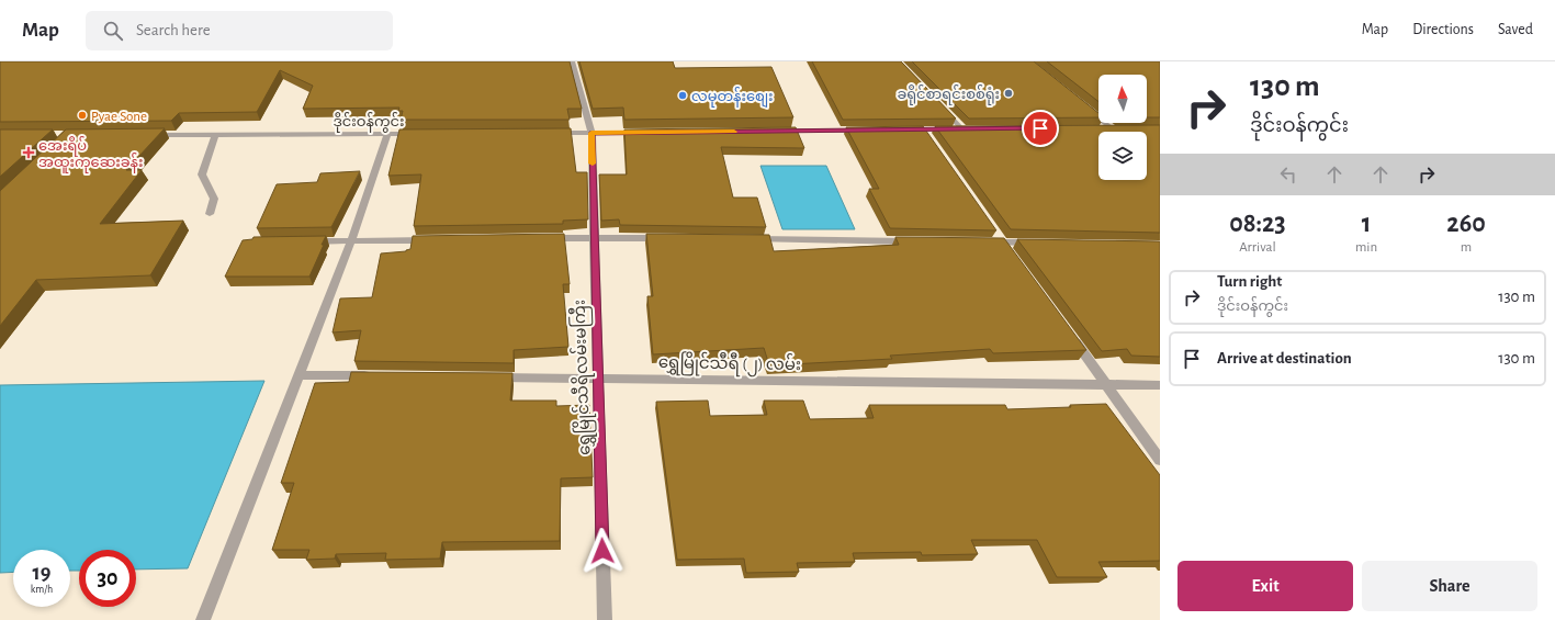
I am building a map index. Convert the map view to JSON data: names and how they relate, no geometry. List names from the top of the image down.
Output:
{
  "streets": {
    "street": ["ဒိုင်းဝန်ကွင်း", "ရွှေမြိုင်သီရီ (၂) လမ်း", "ရွှေမြိုင်သီရိလမ်းမကြီး"]
  },
  "crossings": [
    ["ရွှေမြိုင်သီရီ (၂) လမ်း", "ရွှေမြိုင်သီရိလမ်းမကြီး"]
  ],
  "places": {
    "other": ["ခရိုင်စာရင်းစစ်ရုံး", "လမုတန်းစျေး", "Pyae Sone"],
    "health": ["အေးရိပ် အထူးကုဆေးခန်း"]
  },
  "north": "top",
  "page": {
    "header": "Map",
    "search": "Search here",
    "nav": ["Map", "Directions", "Saved"],
    "turn": ["130 m", "ဒိုင်းဝန်ကွင်း"],
    "eta": [
      "08:23",
      "Arrival",
      "1",
      "min",
      "260",
      "m"
    ],
    "list": [
      {
        "name": "Turn right",
        "note": "ဒိုင်းဝန်ကွင်း",
        "value": "130 m"
      },
      {
        "name": "Arrive at destination",
        "value": "130 m"
      }
    ],
    "speed": "19 km/h",
    "limit": "30",
    "buttons": ["Exit", "Share"]
  }
}
